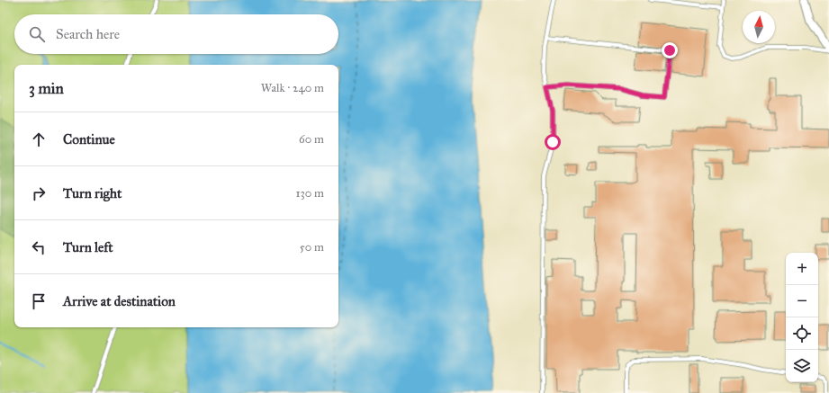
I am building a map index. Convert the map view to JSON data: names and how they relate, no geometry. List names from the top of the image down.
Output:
{
  "north": "top",
  "page": {
    "search": "Search here",
    "heading": ["3 min", "Walk · 240 m"],
    "list": [
      ["Continue", "60 m"],
      ["Turn right", "130 m"],
      ["Turn left", "50 m"],
      "Arrive at destination"
    ],
    "map_buttons": ["+", "−"]
  }
}
